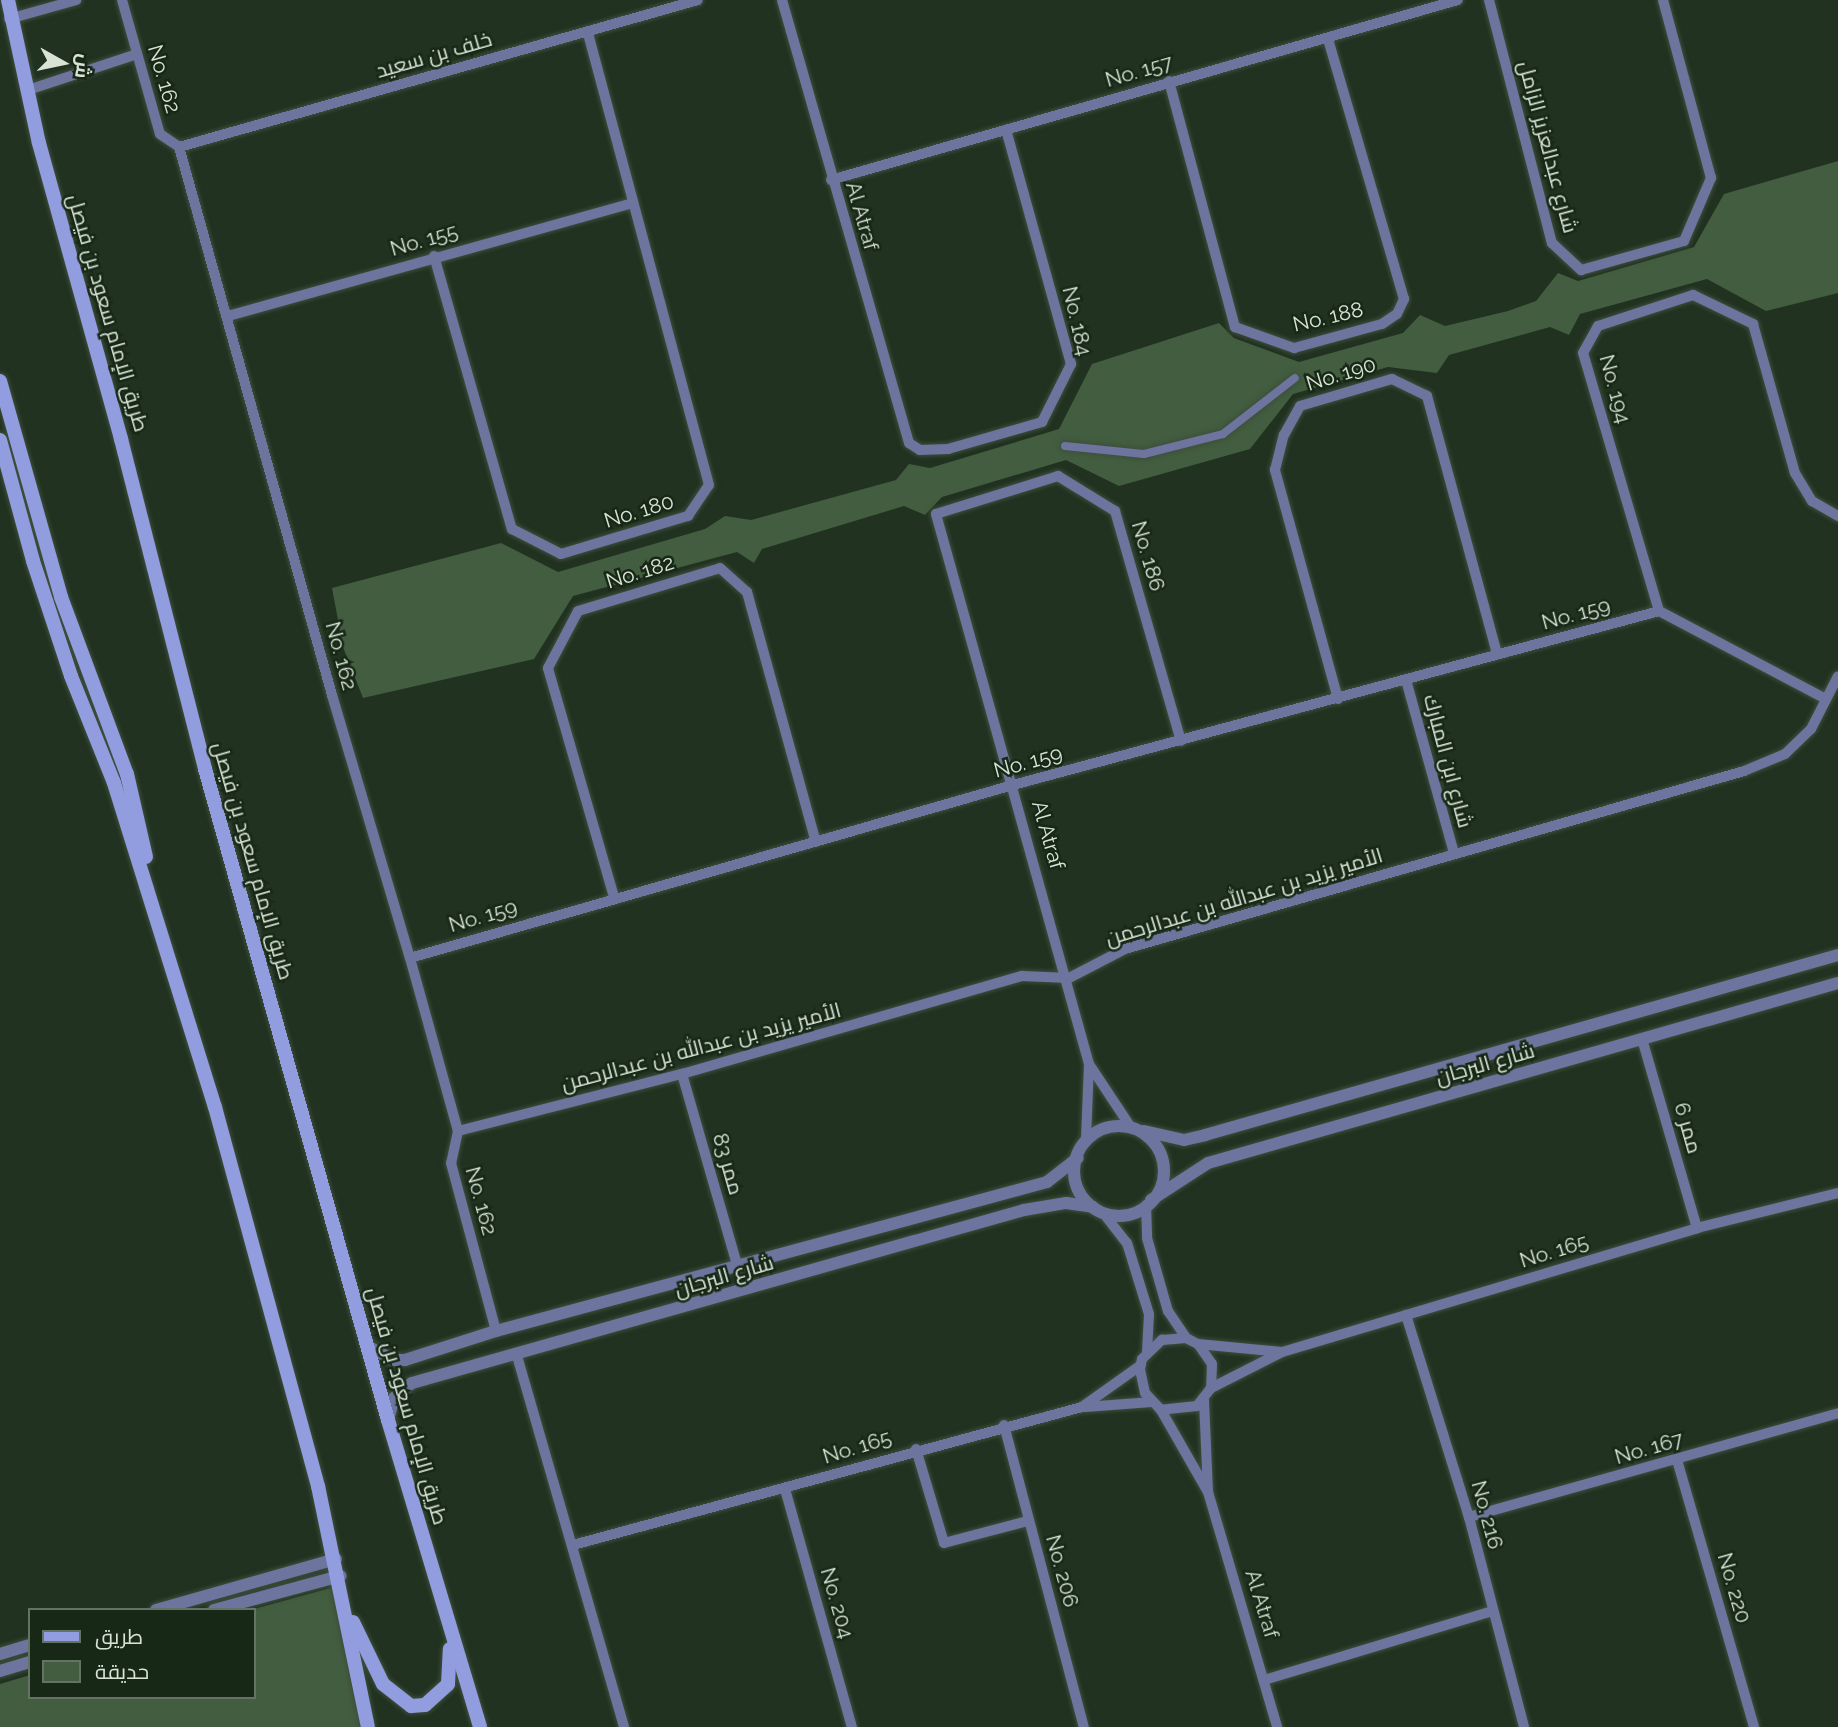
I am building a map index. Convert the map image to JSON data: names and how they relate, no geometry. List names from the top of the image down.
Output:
{
  "streets": {
    "main road": ["طريق الإمام سعود بن فيصل"],
    "street": [
      "خلف بن سعيد",
      "No. 157",
      "No. 162",
      "شارع عبدالعزيز الزامل",
      "Al Atraf",
      "No. 155",
      "No. 188",
      "No. 184",
      "No. 190",
      "No. 194",
      "No. 180",
      "No. 186",
      "No. 182",
      "No. 159",
      "شارع ابن المبارك",
      "الأمير يزيد بن عبدالله بن عبدالرحمن",
      "شارع البرجان",
      "ممر 6",
      "ممر 83",
      "No. 165",
      "No. 167",
      "No. 216",
      "No. 206",
      "No. 220",
      "No. 204"
    ]
  },
  "crossings": [
    ["خلف بن سعيد", "No. 162"],
    ["خلف بن سعيد", "No. 180"],
    ["No. 157", "Al Atraf"],
    ["No. 157", "No. 188"],
    ["No. 157", "No. 184"],
    ["No. 162", "No. 155"],
    ["No. 162", "No. 159"],
    ["No. 162", "الأمير يزيد بن عبدالله بن عبدالرحمن"],
    ["No. 162", "شارع البرجان"],
    ["Al Atraf", "No. 184"],
    ["Al Atraf", "No. 186"],
    ["Al Atraf", "No. 159"],
    ["Al Atraf", "الأمير يزيد بن عبدالله بن عبدالرحمن"],
    ["Al Atraf", "No. 165"],
    ["No. 155", "No. 180"],
    ["طريق الإمام سعود بن فيصل", "شارع البرجان"],
    ["No. 190", "No. 159"],
    ["No. 194", "No. 159"],
    ["No. 186", "No. 159"],
    ["No. 182", "No. 159"],
    ["No. 159", "شارع ابن المبارك"],
    ["شارع ابن المبارك", "الأمير يزيد بن عبدالله بن عبدالرحمن"],
    ["الأمير يزيد بن عبدالله بن عبدالرحمن", "ممر 83"],
    ["شارع البرجان", "ممر 6"],
    ["شارع البرجان", "ممر 83"],
    ["ممر 6", "No. 165"],
    ["No. 165", "No. 216"],
    ["No. 165", "No. 206"],
    ["No. 165", "No. 204"],
    ["No. 167", "No. 216"],
    ["No. 167", "No. 220"]
  ],
  "legend": ["طريق", "حديقة"],
  "north": "right"
}
